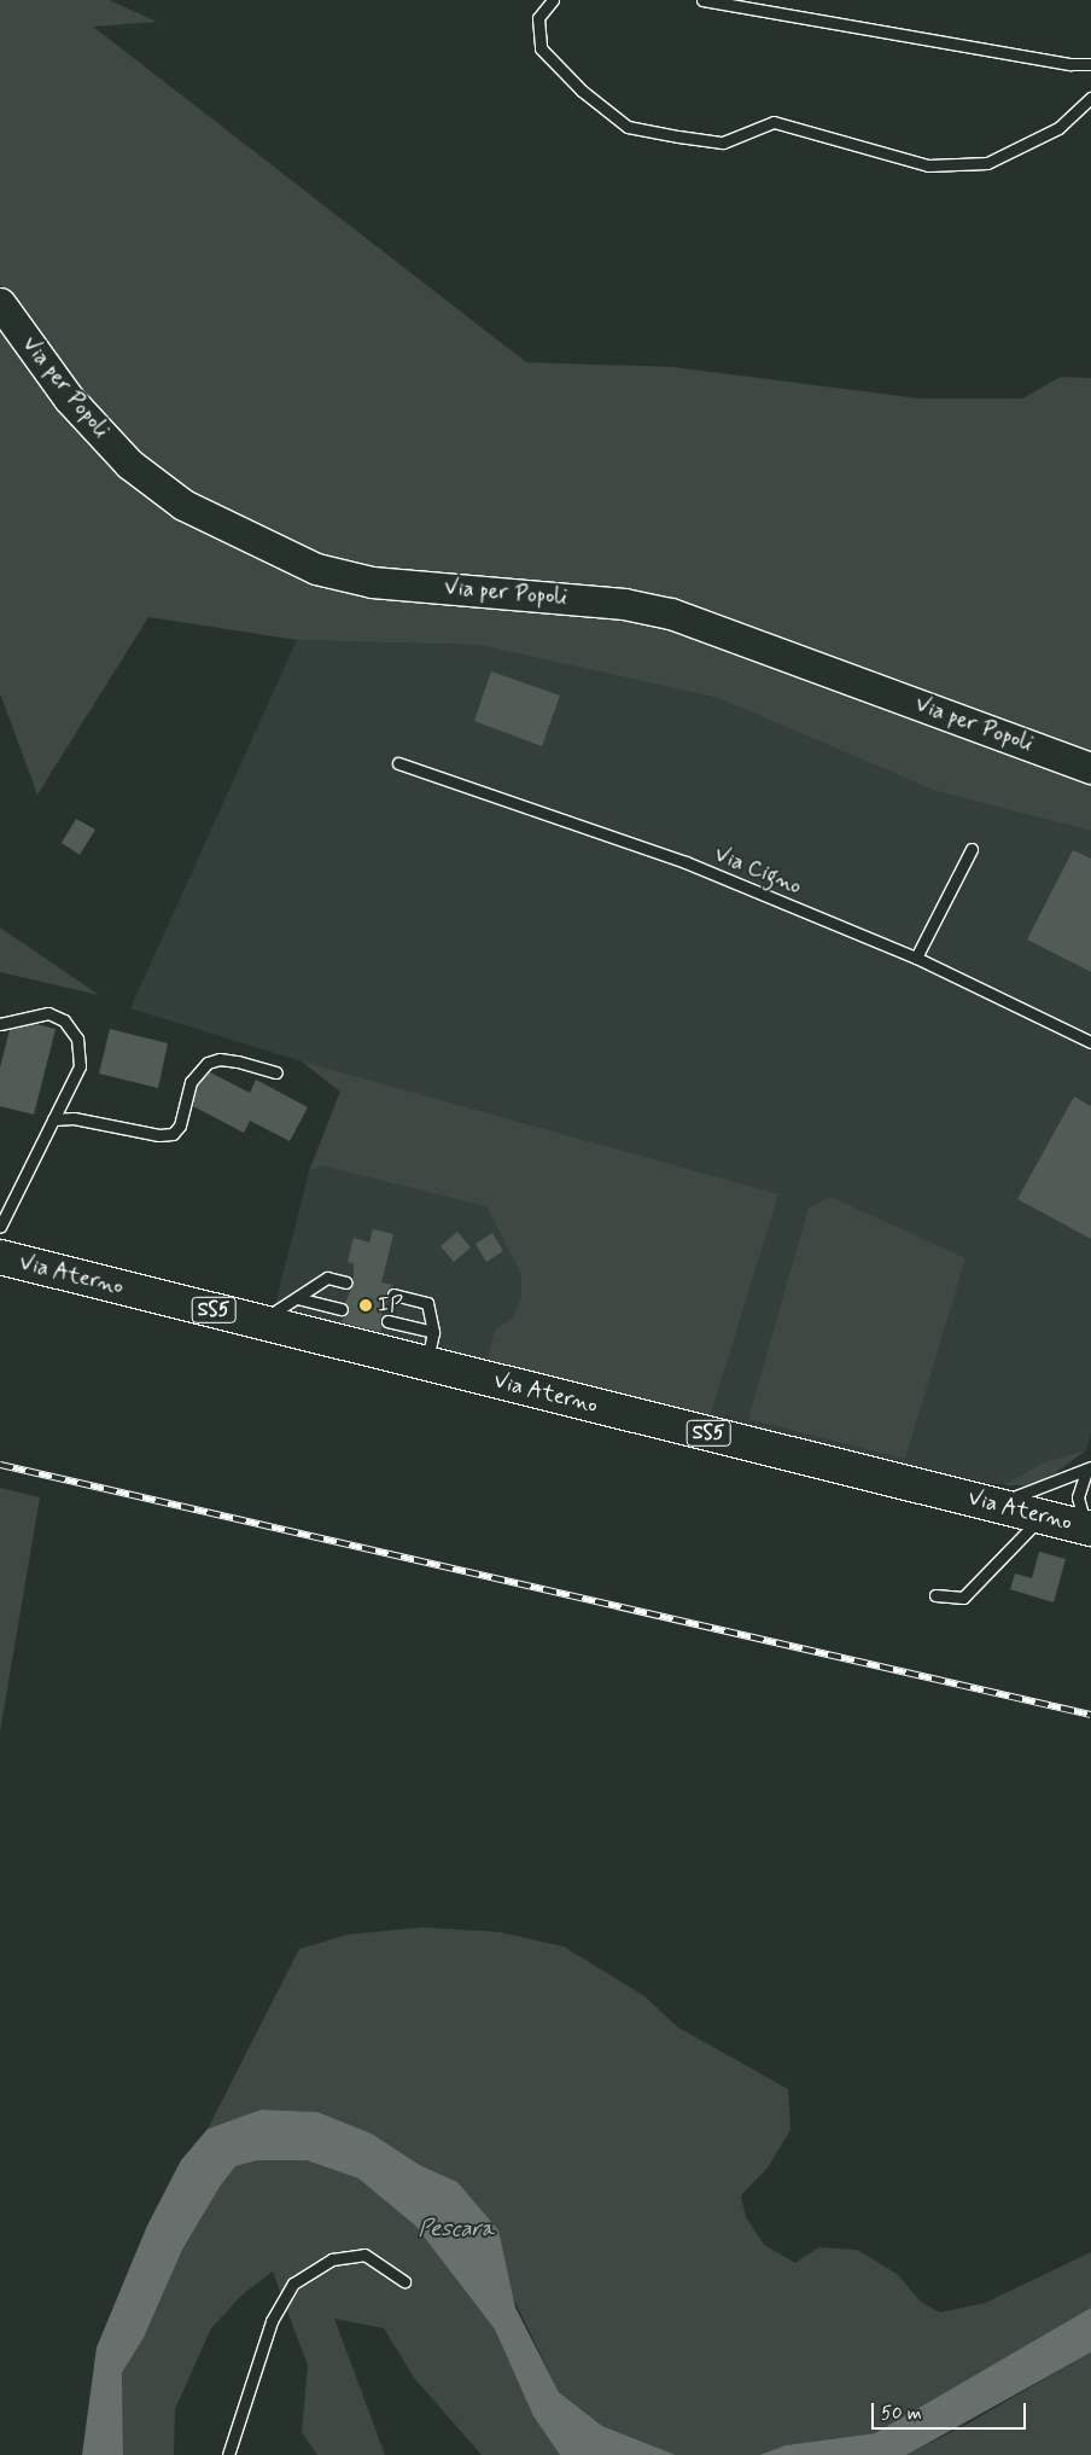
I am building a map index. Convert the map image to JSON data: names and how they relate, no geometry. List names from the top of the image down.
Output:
{
  "streets": {
    "main road": ["Via per Popoli", "Via Aterno", "SS5"],
    "lane": ["Via Cigno"]
  },
  "water": ["Pescara"],
  "places": ["IP"],
  "scale_bar": "50 m"
}
